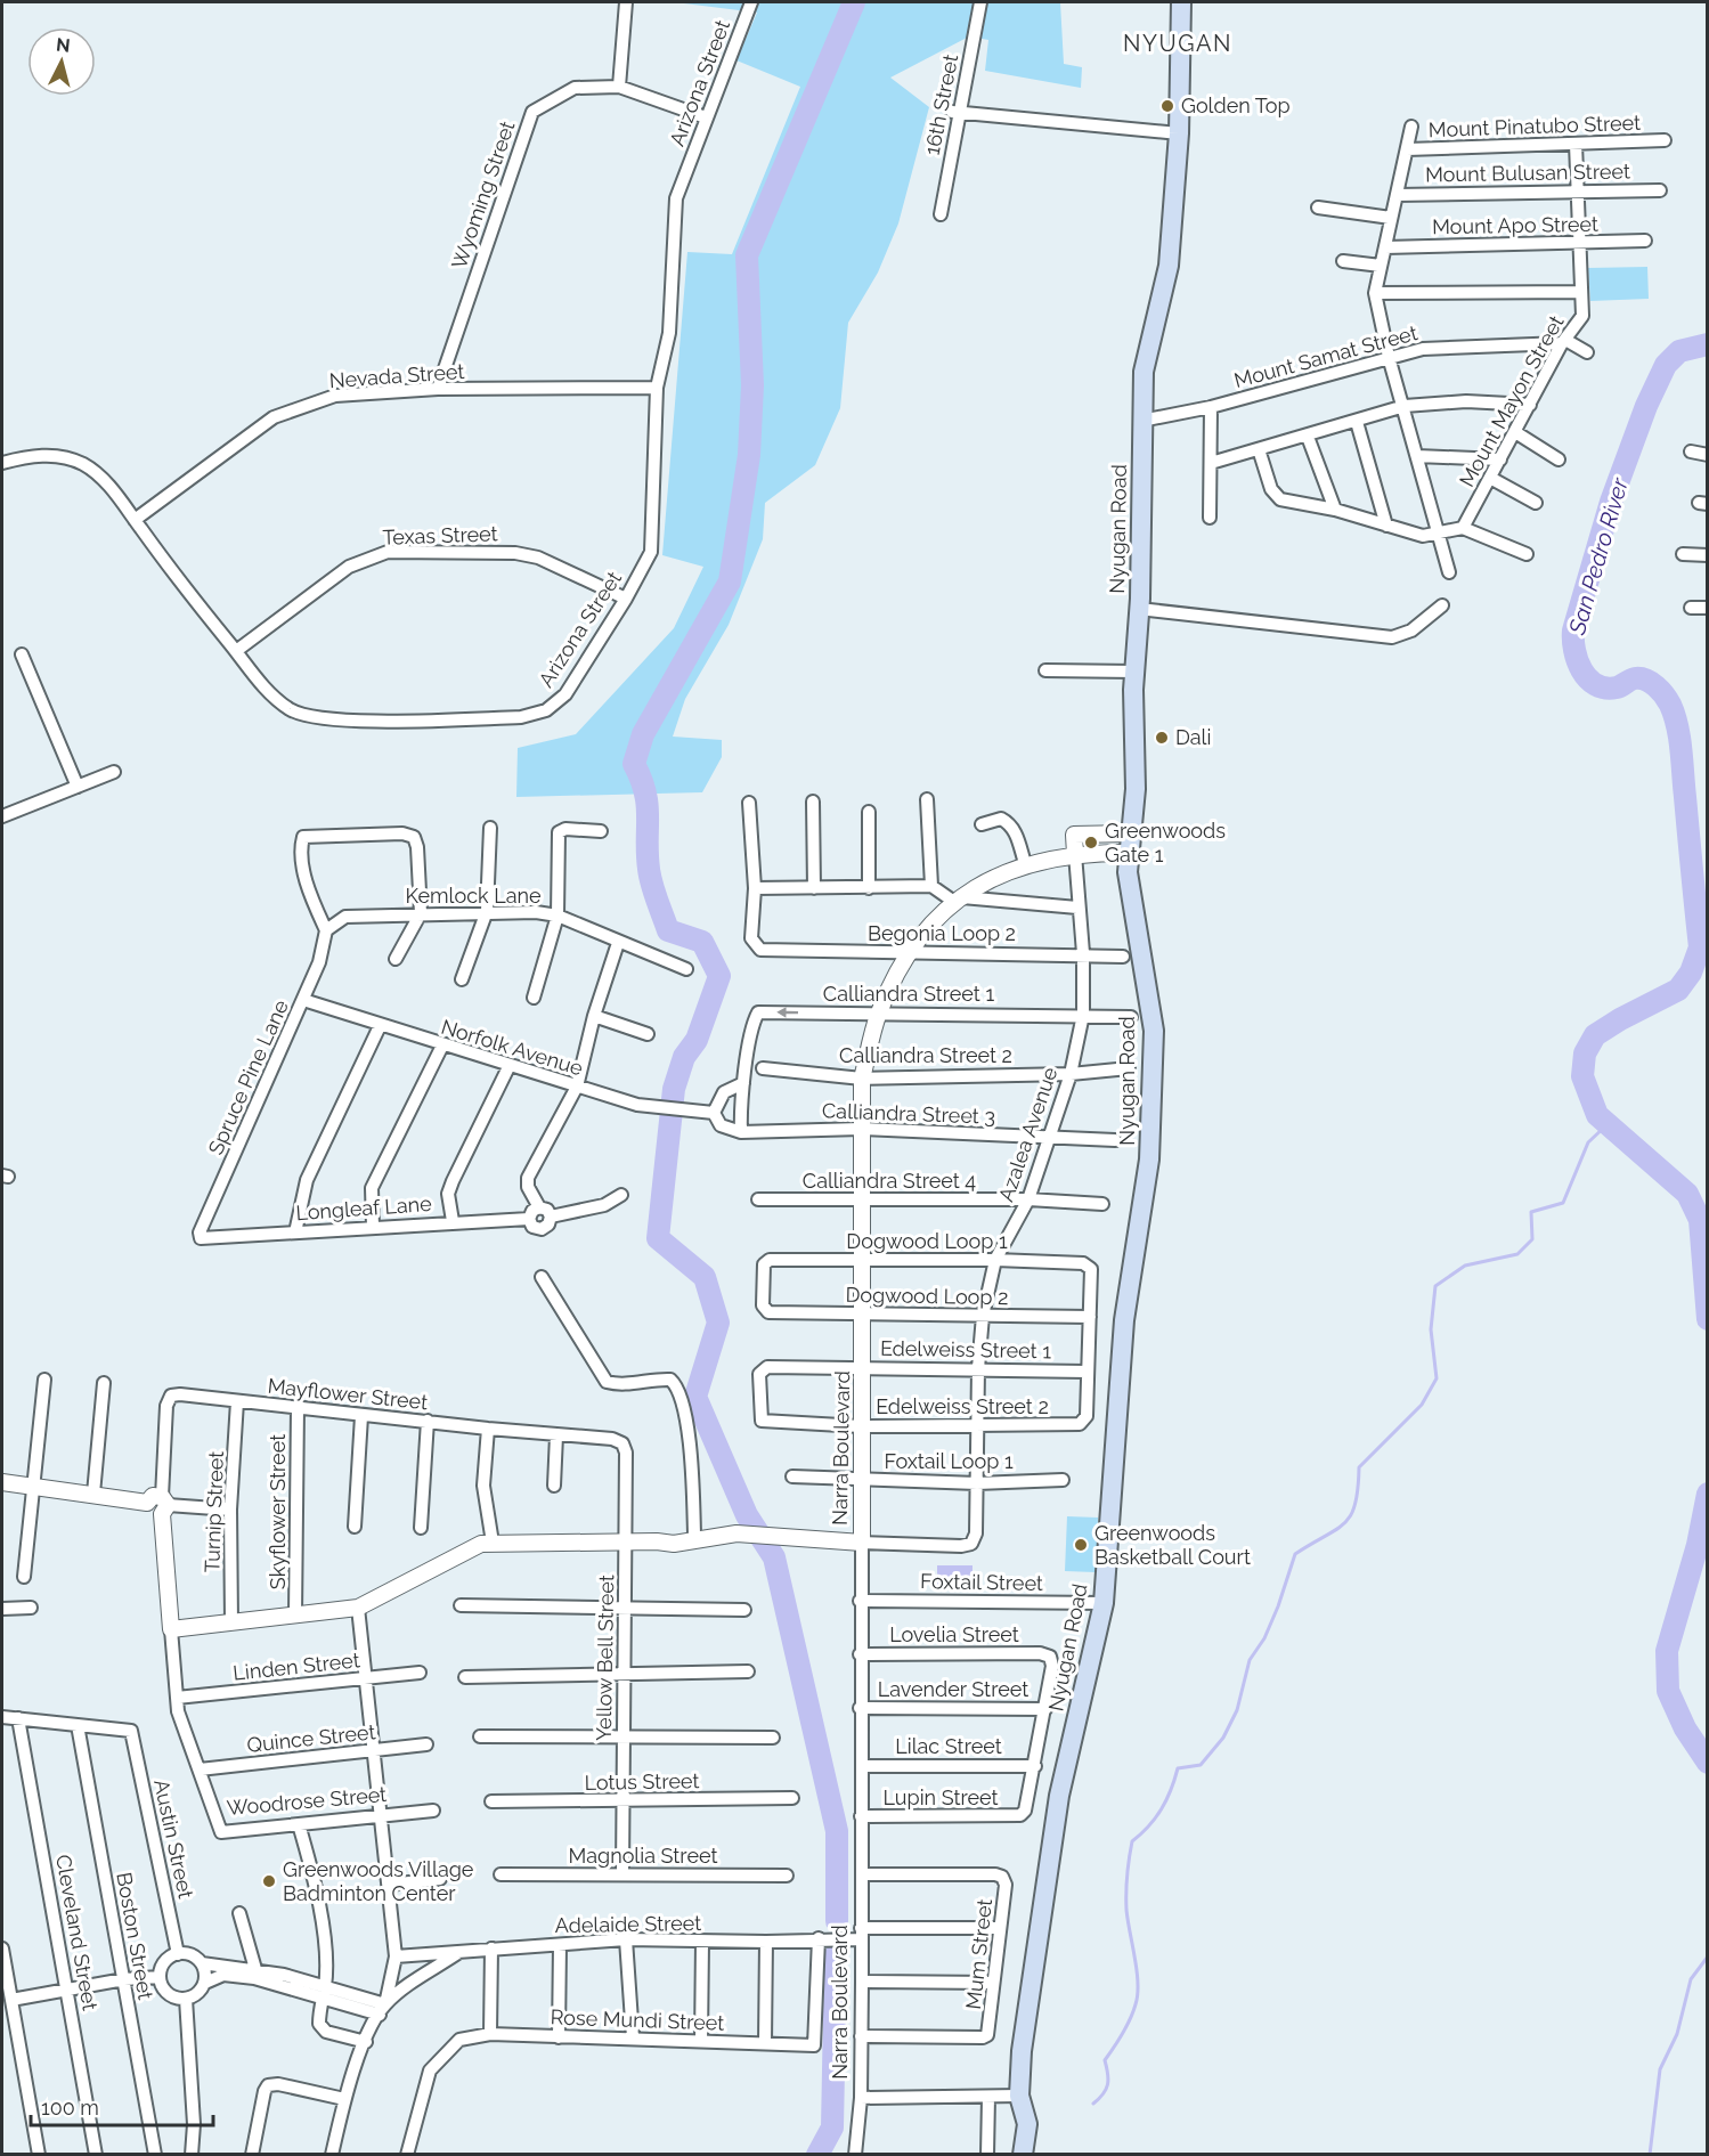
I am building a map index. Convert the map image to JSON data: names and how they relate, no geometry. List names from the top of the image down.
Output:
{
  "streets": {
    "main road": ["Nyugan Road"],
    "street": [
      "Arizona Street",
      "16th Street",
      "Mount Pinatubo Street",
      "Mount Bulusan Street",
      "Wyoming Street",
      "Mount Apo Street",
      "Mount Samat Street",
      "Nevada Street",
      "Mount Mayon Street",
      "Texas Street",
      "Kemlock Lane",
      "Begonia Loop 2",
      "Calliandra Street 1",
      "Norfolk Avenue",
      "Calliandra Street 2",
      "Spruce Pine Lane",
      "Calliandra Street 3",
      "Azalea Avenue",
      "Calliandra Street 4",
      "Longleaf Lane",
      "Dogwood Loop 1",
      "Dogwood Loop 2",
      "Edelweiss Street 1",
      "Mayflower Street",
      "Edelweiss Street 2",
      "Narra Boulevard",
      "Foxtail Loop 1",
      "Turnip Street",
      "Skyflower Street",
      "Foxtail Street",
      "Lovelia Street",
      "Yellow Bell Street",
      "Linden Street",
      "Lavender Street",
      "Quince Street",
      "Lilac Street",
      "Lotus Street",
      "Lupin Street",
      "Woodrose Street",
      "Austin Street",
      "Magnolia Street",
      "Adelaide Street",
      "Cleveland Street",
      "Boston Street",
      "Mum Street",
      "Rose Mundi Street"
    ]
  },
  "crossings": [
    ["Arizona Street", "Wyoming Street"],
    ["Arizona Street", "Nevada Street"],
    ["Arizona Street", "Texas Street"],
    ["Mount Pinatubo Street", "Mount Bulusan Street"],
    ["Mount Pinatubo Street", "Mount Apo Street"],
    ["Mount Pinatubo Street", "Mount Samat Street"],
    ["Mount Pinatubo Street", "Mount Mayon Street"],
    ["Mount Bulusan Street", "Mount Mayon Street"],
    ["Wyoming Street", "Nevada Street"],
    ["Mount Apo Street", "Mount Mayon Street"],
    ["Mount Samat Street", "Mount Mayon Street"],
    ["Mount Samat Street", "Nyugan Road"],
    ["Nyugan Road", "Narra Boulevard"],
    ["Nyugan Road", "Foxtail Street"],
    ["Kemlock Lane", "Spruce Pine Lane"],
    ["Begonia Loop 2", "Azalea Avenue"],
    ["Begonia Loop 2", "Narra Boulevard"],
    ["Calliandra Street 1", "Azalea Avenue"],
    ["Calliandra Street 1", "Narra Boulevard"],
    ["Norfolk Avenue", "Spruce Pine Lane"],
    ["Calliandra Street 2", "Azalea Avenue"],
    ["Calliandra Street 2", "Narra Boulevard"],
    ["Spruce Pine Lane", "Longleaf Lane"],
    ["Calliandra Street 3", "Azalea Avenue"],
    ["Calliandra Street 3", "Narra Boulevard"],
    ["Azalea Avenue", "Calliandra Street 4"],
    ["Azalea Avenue", "Dogwood Loop 1"],
    ["Azalea Avenue", "Dogwood Loop 2"],
    ["Azalea Avenue", "Edelweiss Street 1"],
    ["Azalea Avenue", "Edelweiss Street 2"],
    ["Azalea Avenue", "Narra Boulevard"],
    ["Azalea Avenue", "Foxtail Loop 1"],
    ["Calliandra Street 4", "Narra Boulevard"],
    ["Dogwood Loop 1", "Dogwood Loop 2"],
    ["Dogwood Loop 1", "Narra Boulevard"],
    ["Dogwood Loop 2", "Narra Boulevard"],
    ["Edelweiss Street 1", "Edelweiss Street 2"],
    ["Edelweiss Street 1", "Narra Boulevard"],
    ["Mayflower Street", "Turnip Street"],
    ["Mayflower Street", "Skyflower Street"],
    ["Mayflower Street", "Yellow Bell Street"],
    ["Mayflower Street", "Woodrose Street"],
    ["Edelweiss Street 2", "Narra Boulevard"],
    ["Narra Boulevard", "Foxtail Loop 1"],
    ["Narra Boulevard", "Foxtail Street"],
    ["Narra Boulevard", "Lovelia Street"],
    ["Narra Boulevard", "Lavender Street"],
    ["Narra Boulevard", "Lilac Street"],
    ["Narra Boulevard", "Lupin Street"],
    ["Narra Boulevard", "Adelaide Street"],
    ["Narra Boulevard", "Mum Street"],
    ["Lovelia Street", "Lavender Street"],
    ["Yellow Bell Street", "Lotus Street"],
    ["Yellow Bell Street", "Magnolia Street"],
    ["Linden Street", "Woodrose Street"],
    ["Quince Street", "Woodrose Street"],
    ["Lilac Street", "Lupin Street"],
    ["Austin Street", "Boston Street"],
    ["Adelaide Street", "Mum Street"],
    ["Adelaide Street", "Rose Mundi Street"]
  ],
  "districts": ["NYUGAN"],
  "water": ["San Pedro River"],
  "places": [
    "Golden Top",
    "Dali",
    "Greenwoods Gate 1",
    "Greenwoods Basketball Court",
    "Greenwoods Village Badminton Center"
  ],
  "scale_bar": "100 m",
  "north": "top"
}
